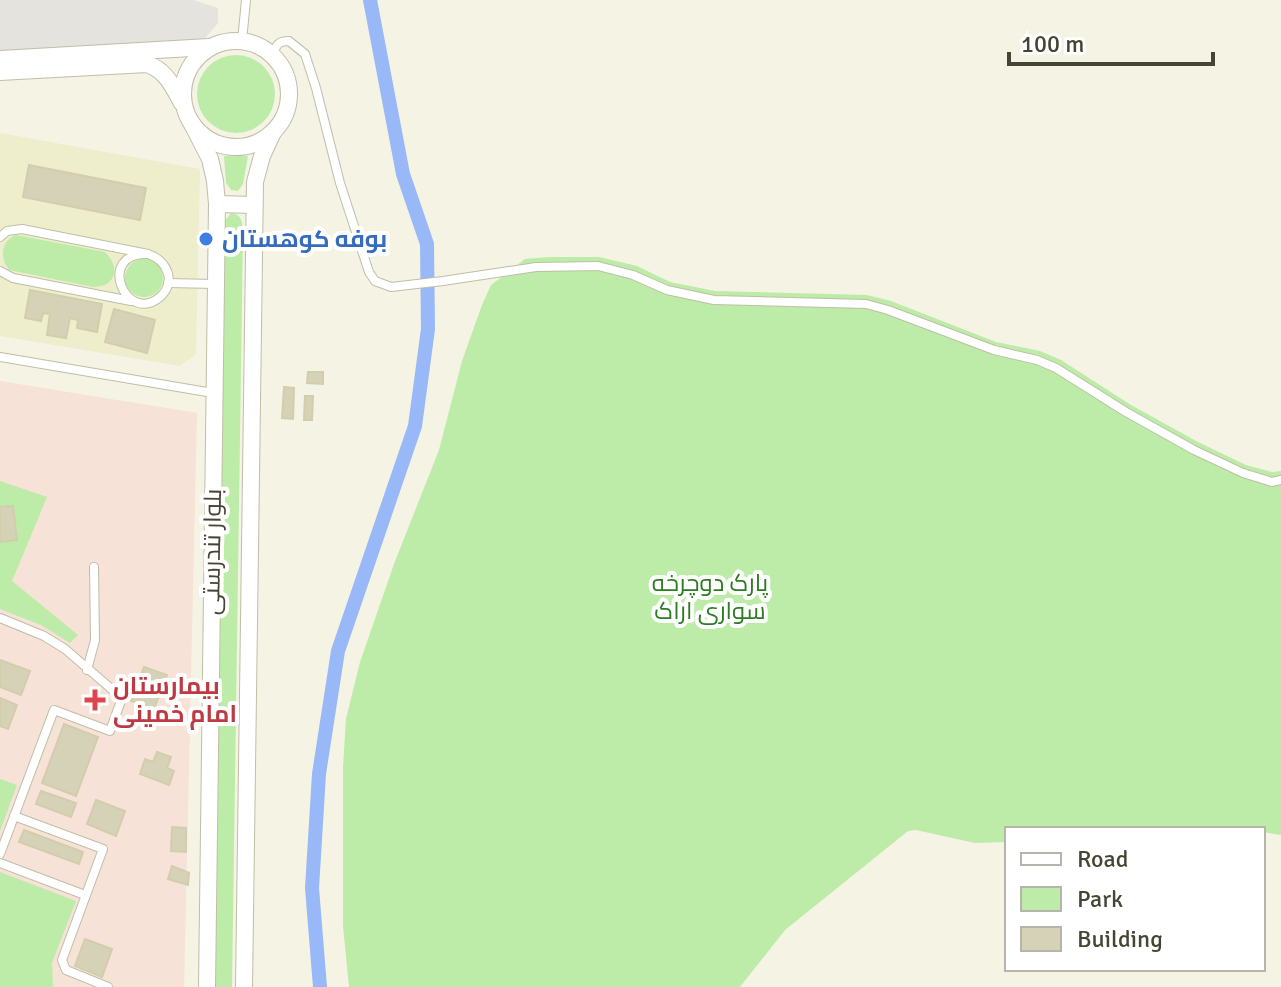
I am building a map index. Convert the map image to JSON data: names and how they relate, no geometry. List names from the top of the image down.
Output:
{
  "streets": {
    "street": ["بلوار تندرستی"]
  },
  "parks": ["پارک دوچرخه سواری اراک"],
  "places": {
    "other": ["بوفه کوهستان"],
    "health": ["بیمارستان امام خمینی"]
  },
  "legend": ["Road", "Park", "Building"],
  "scale_bar": "100 m"
}
